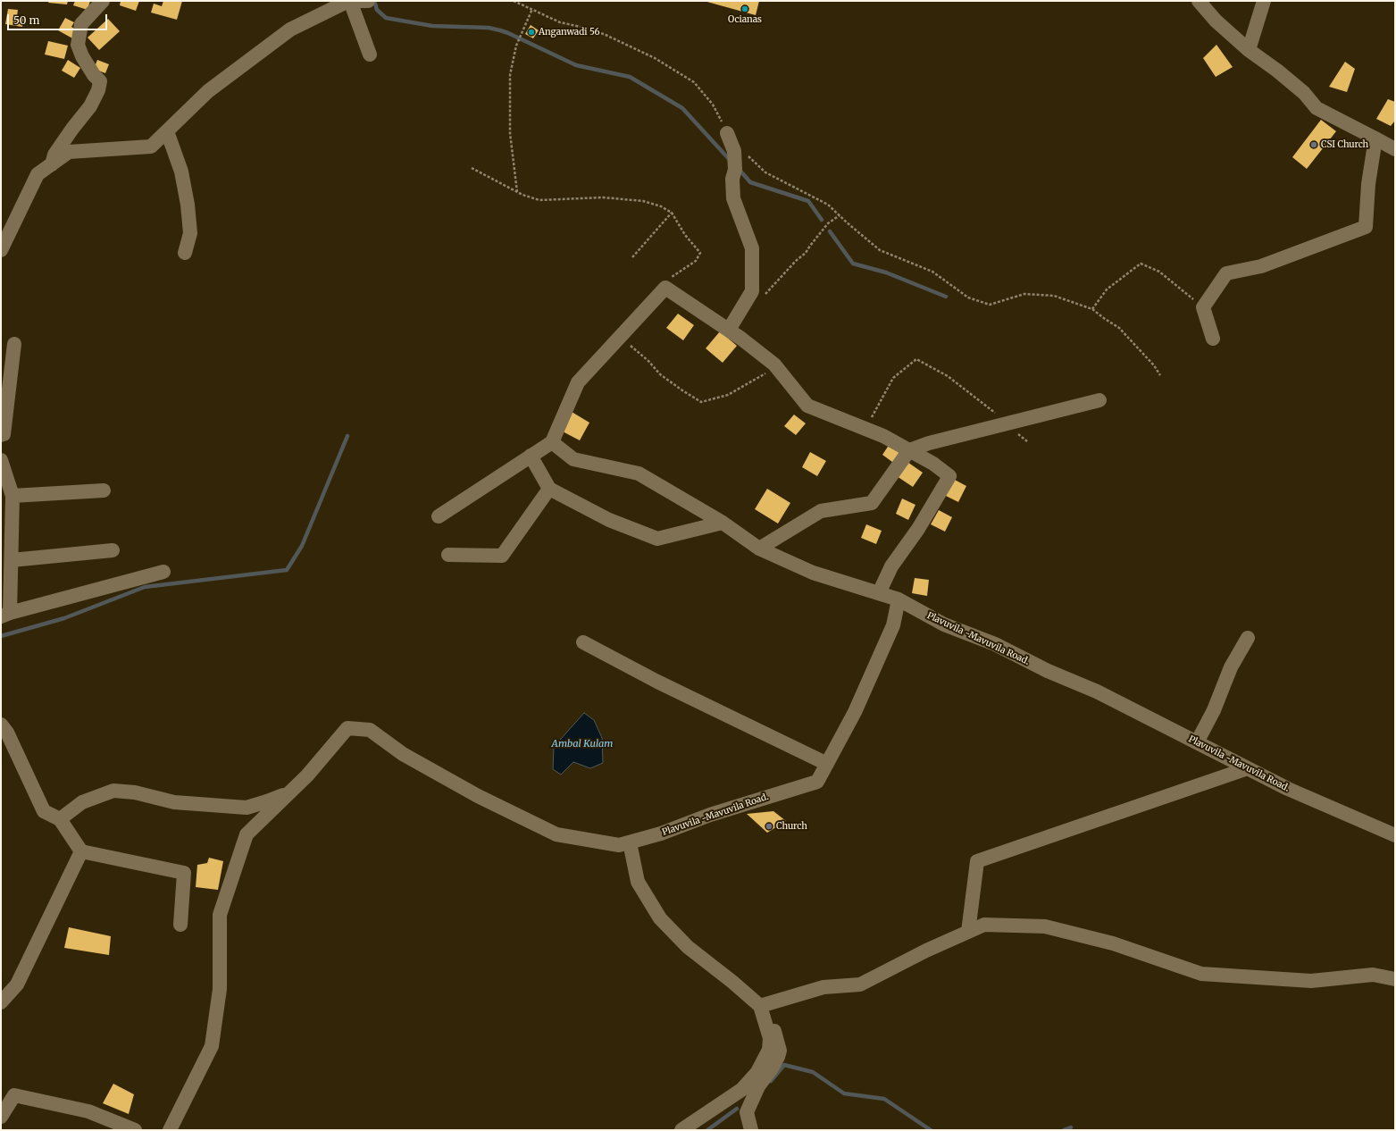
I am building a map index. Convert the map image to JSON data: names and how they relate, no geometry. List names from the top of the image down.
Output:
{
  "streets": {
    "street": ["Plavuvila -Mavuvila Road."]
  },
  "water": ["Ambal Kulam"],
  "places": [
    "Ocianas",
    "Anganwadi 56",
    "CSI Church",
    "Church"
  ],
  "scale_bar": "50 m"
}
